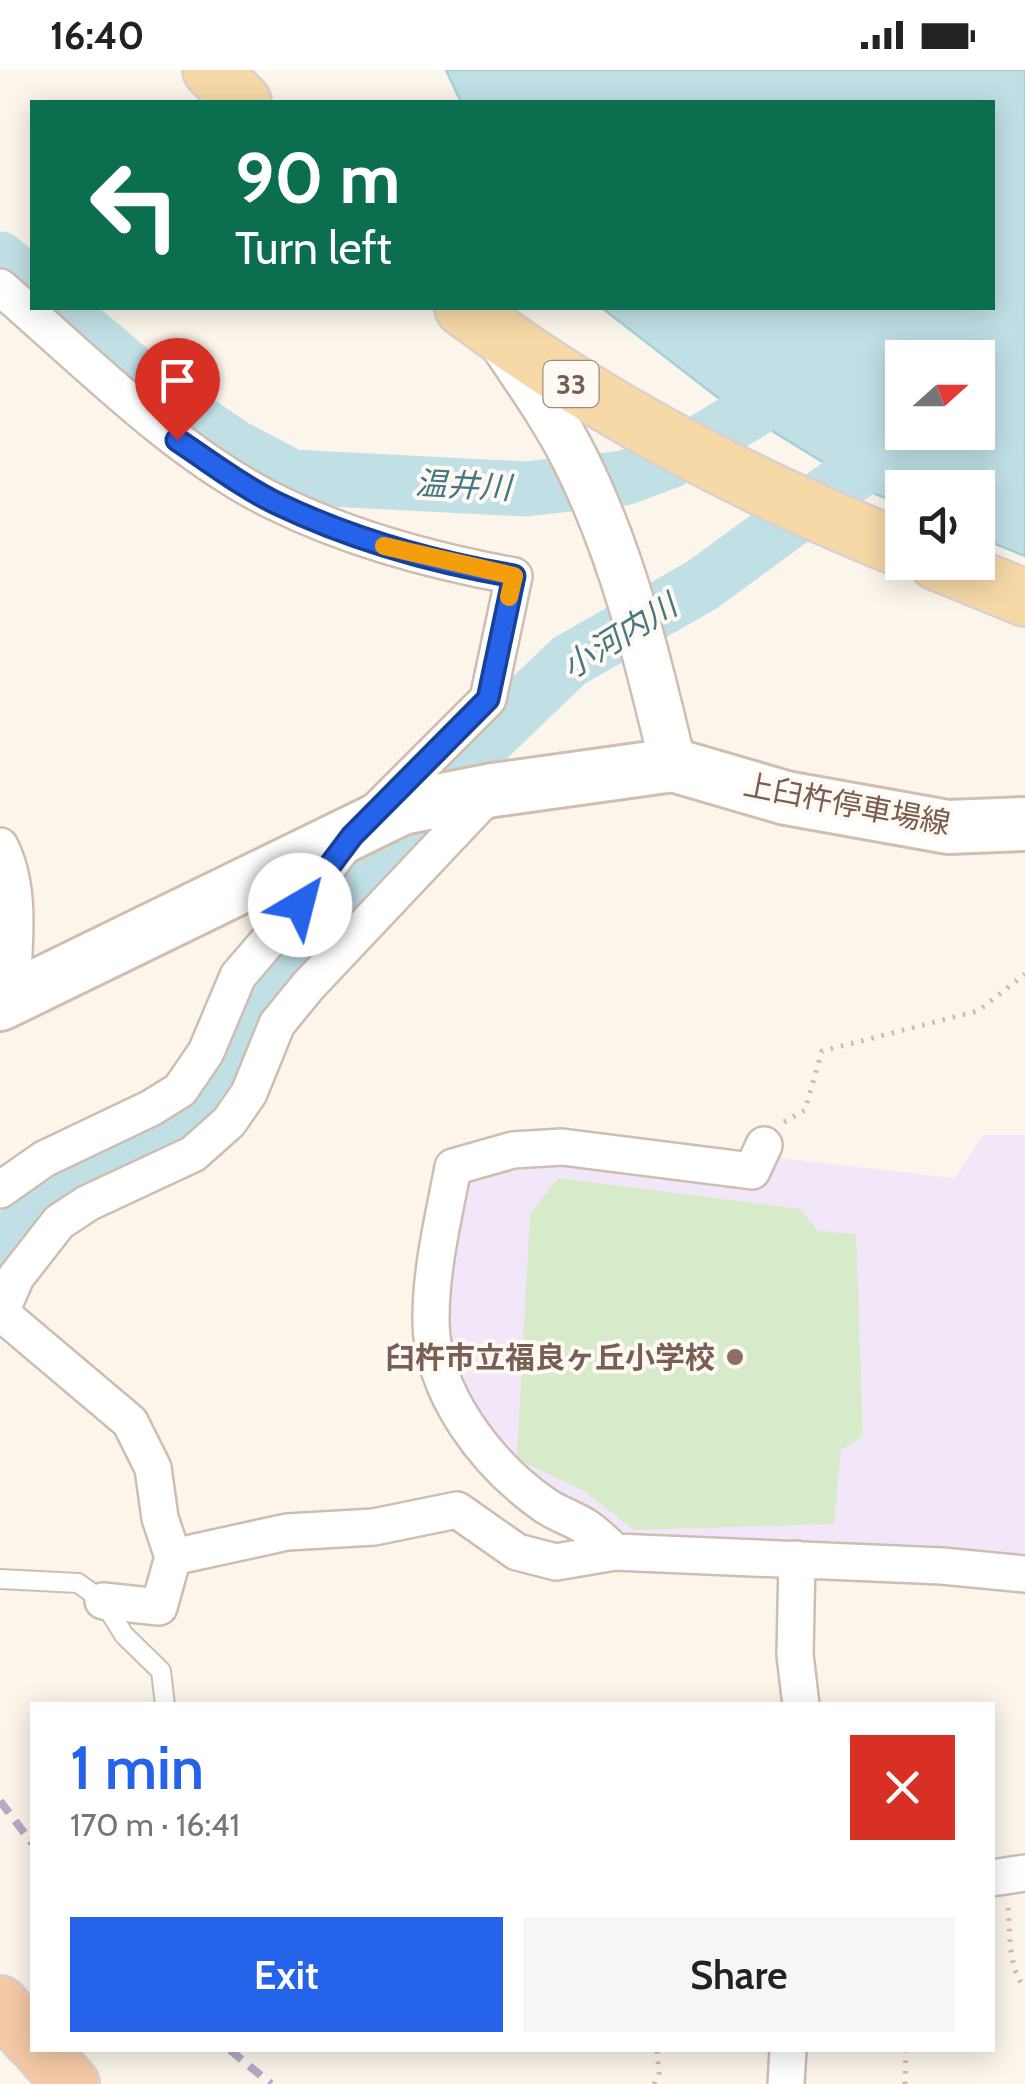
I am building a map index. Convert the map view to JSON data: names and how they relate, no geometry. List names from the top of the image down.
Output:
{
  "streets": {
    "main road": ["33", "上臼杵停車場線"]
  },
  "water": ["温井川", "小河内川"],
  "places": ["臼杵市立福良ヶ丘小学校"],
  "north": "right",
  "page": {
    "status": "16:40",
    "turn": ["90 m", "Turn left"],
    "heading": ["1 min", "170 m · 16:41"],
    "buttons": ["Exit", "Share"]
  }
}
